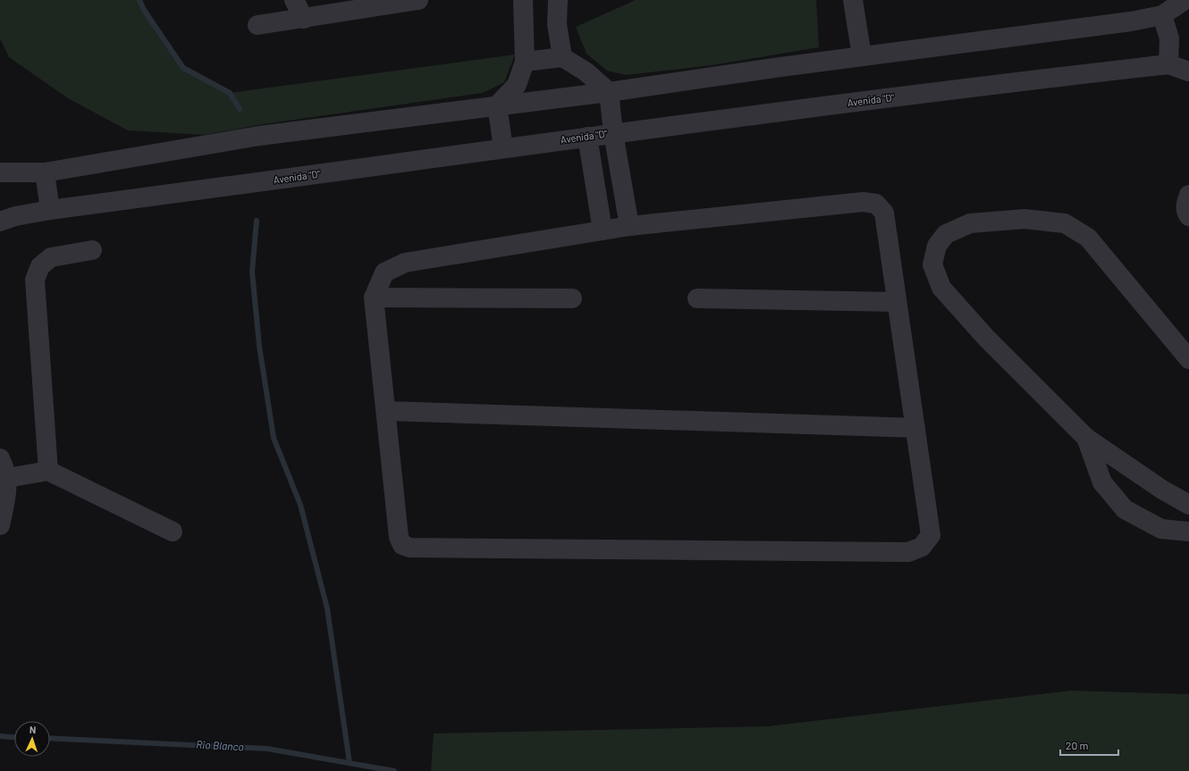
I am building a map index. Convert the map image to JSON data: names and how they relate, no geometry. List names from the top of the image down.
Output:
{
  "streets": {
    "street": ["Avenida \"D\""]
  },
  "water": ["Rio Blanco"],
  "scale_bar": "20 m",
  "north": "top"
}
